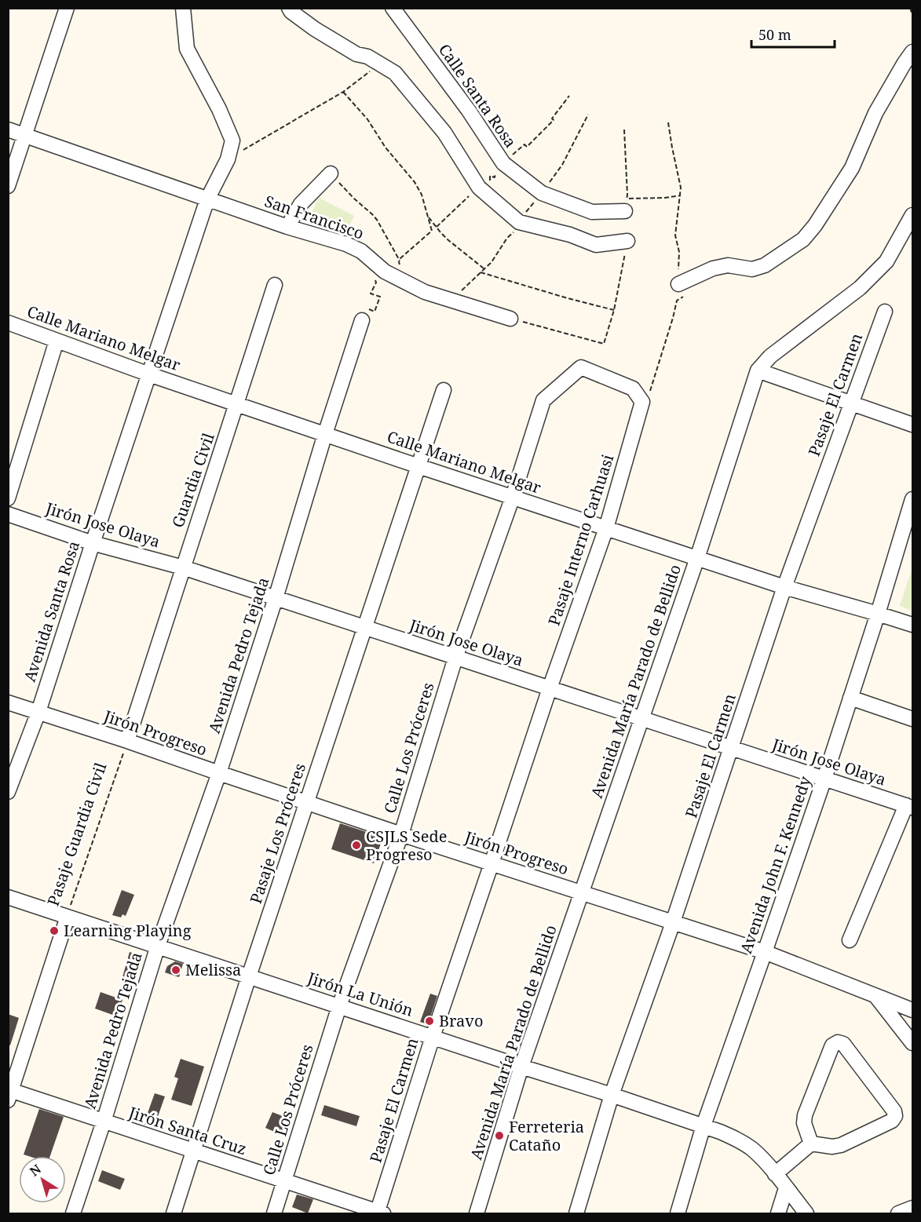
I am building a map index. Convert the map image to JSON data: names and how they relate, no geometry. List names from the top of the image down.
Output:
{
  "streets": {
    "street": [
      "Calle Santa Rosa",
      "San Francisco",
      "Calle Mariano Melgar",
      "Pasaje El Carmen",
      "Guardia Civil",
      "Jirón Jose Olaya",
      "Pasaje Interno Carhuasi",
      "Avenida Santa Rosa",
      "Avenida Pedro Tejada",
      "Avenida María Parado de Bellido",
      "Jirón Progreso",
      "Calle Los Próceres",
      "Pasaje Los Próceres",
      "Pasaje Guardia Civil",
      "Avenida John F. Kennedy",
      "Jirón La Unión",
      "Jirón Santa Cruz"
    ]
  },
  "crossings": [
    ["San Francisco", "Avenida Santa Rosa"],
    ["Calle Mariano Melgar", "Pasaje El Carmen"],
    ["Calle Mariano Melgar", "Guardia Civil"],
    ["Calle Mariano Melgar", "Pasaje Interno Carhuasi"],
    ["Calle Mariano Melgar", "Avenida Santa Rosa"],
    ["Calle Mariano Melgar", "Avenida Pedro Tejada"],
    ["Calle Mariano Melgar", "Avenida María Parado de Bellido"],
    ["Calle Mariano Melgar", "Calle Los Próceres"],
    ["Calle Mariano Melgar", "Pasaje Los Próceres"],
    ["Calle Mariano Melgar", "Avenida John F. Kennedy"],
    ["Pasaje El Carmen", "Jirón Jose Olaya"],
    ["Pasaje El Carmen", "Pasaje Interno Carhuasi"],
    ["Pasaje El Carmen", "Jirón Progreso"],
    ["Pasaje El Carmen", "Jirón La Unión"],
    ["Pasaje El Carmen", "Jirón Santa Cruz"],
    ["Guardia Civil", "Jirón Jose Olaya"],
    ["Guardia Civil", "Jirón Progreso"],
    ["Guardia Civil", "Pasaje Guardia Civil"],
    ["Jirón Jose Olaya", "Pasaje Interno Carhuasi"],
    ["Jirón Jose Olaya", "Avenida Santa Rosa"],
    ["Jirón Jose Olaya", "Avenida Pedro Tejada"],
    ["Jirón Jose Olaya", "Avenida María Parado de Bellido"],
    ["Jirón Jose Olaya", "Calle Los Próceres"],
    ["Jirón Jose Olaya", "Pasaje Los Próceres"],
    ["Jirón Jose Olaya", "Avenida John F. Kennedy"],
    ["Pasaje Interno Carhuasi", "Jirón Progreso"],
    ["Pasaje Interno Carhuasi", "Calle Los Próceres"],
    ["Avenida Santa Rosa", "Jirón Progreso"],
    ["Avenida Pedro Tejada", "Jirón Progreso"],
    ["Avenida Pedro Tejada", "Jirón La Unión"],
    ["Avenida Pedro Tejada", "Jirón Santa Cruz"],
    ["Avenida María Parado de Bellido", "Jirón Progreso"],
    ["Avenida María Parado de Bellido", "Jirón La Unión"],
    ["Jirón Progreso", "Calle Los Próceres"],
    ["Jirón Progreso", "Pasaje Los Próceres"],
    ["Jirón Progreso", "Pasaje Guardia Civil"],
    ["Jirón Progreso", "Avenida John F. Kennedy"],
    ["Calle Los Próceres", "Jirón La Unión"],
    ["Calle Los Próceres", "Jirón Santa Cruz"],
    ["Pasaje Los Próceres", "Jirón La Unión"],
    ["Pasaje Los Próceres", "Jirón Santa Cruz"],
    ["Pasaje Guardia Civil", "Jirón La Unión"],
    ["Pasaje Guardia Civil", "Jirón Santa Cruz"],
    ["Avenida John F. Kennedy", "Jirón La Unión"]
  ],
  "places": [
    "CSJLS Sede Progreso",
    "Learning Playing",
    "Melissa",
    "Bravo",
    "Ferreteria Cataño"
  ],
  "scale_bar": "50 m",
  "north": "top left"
}
